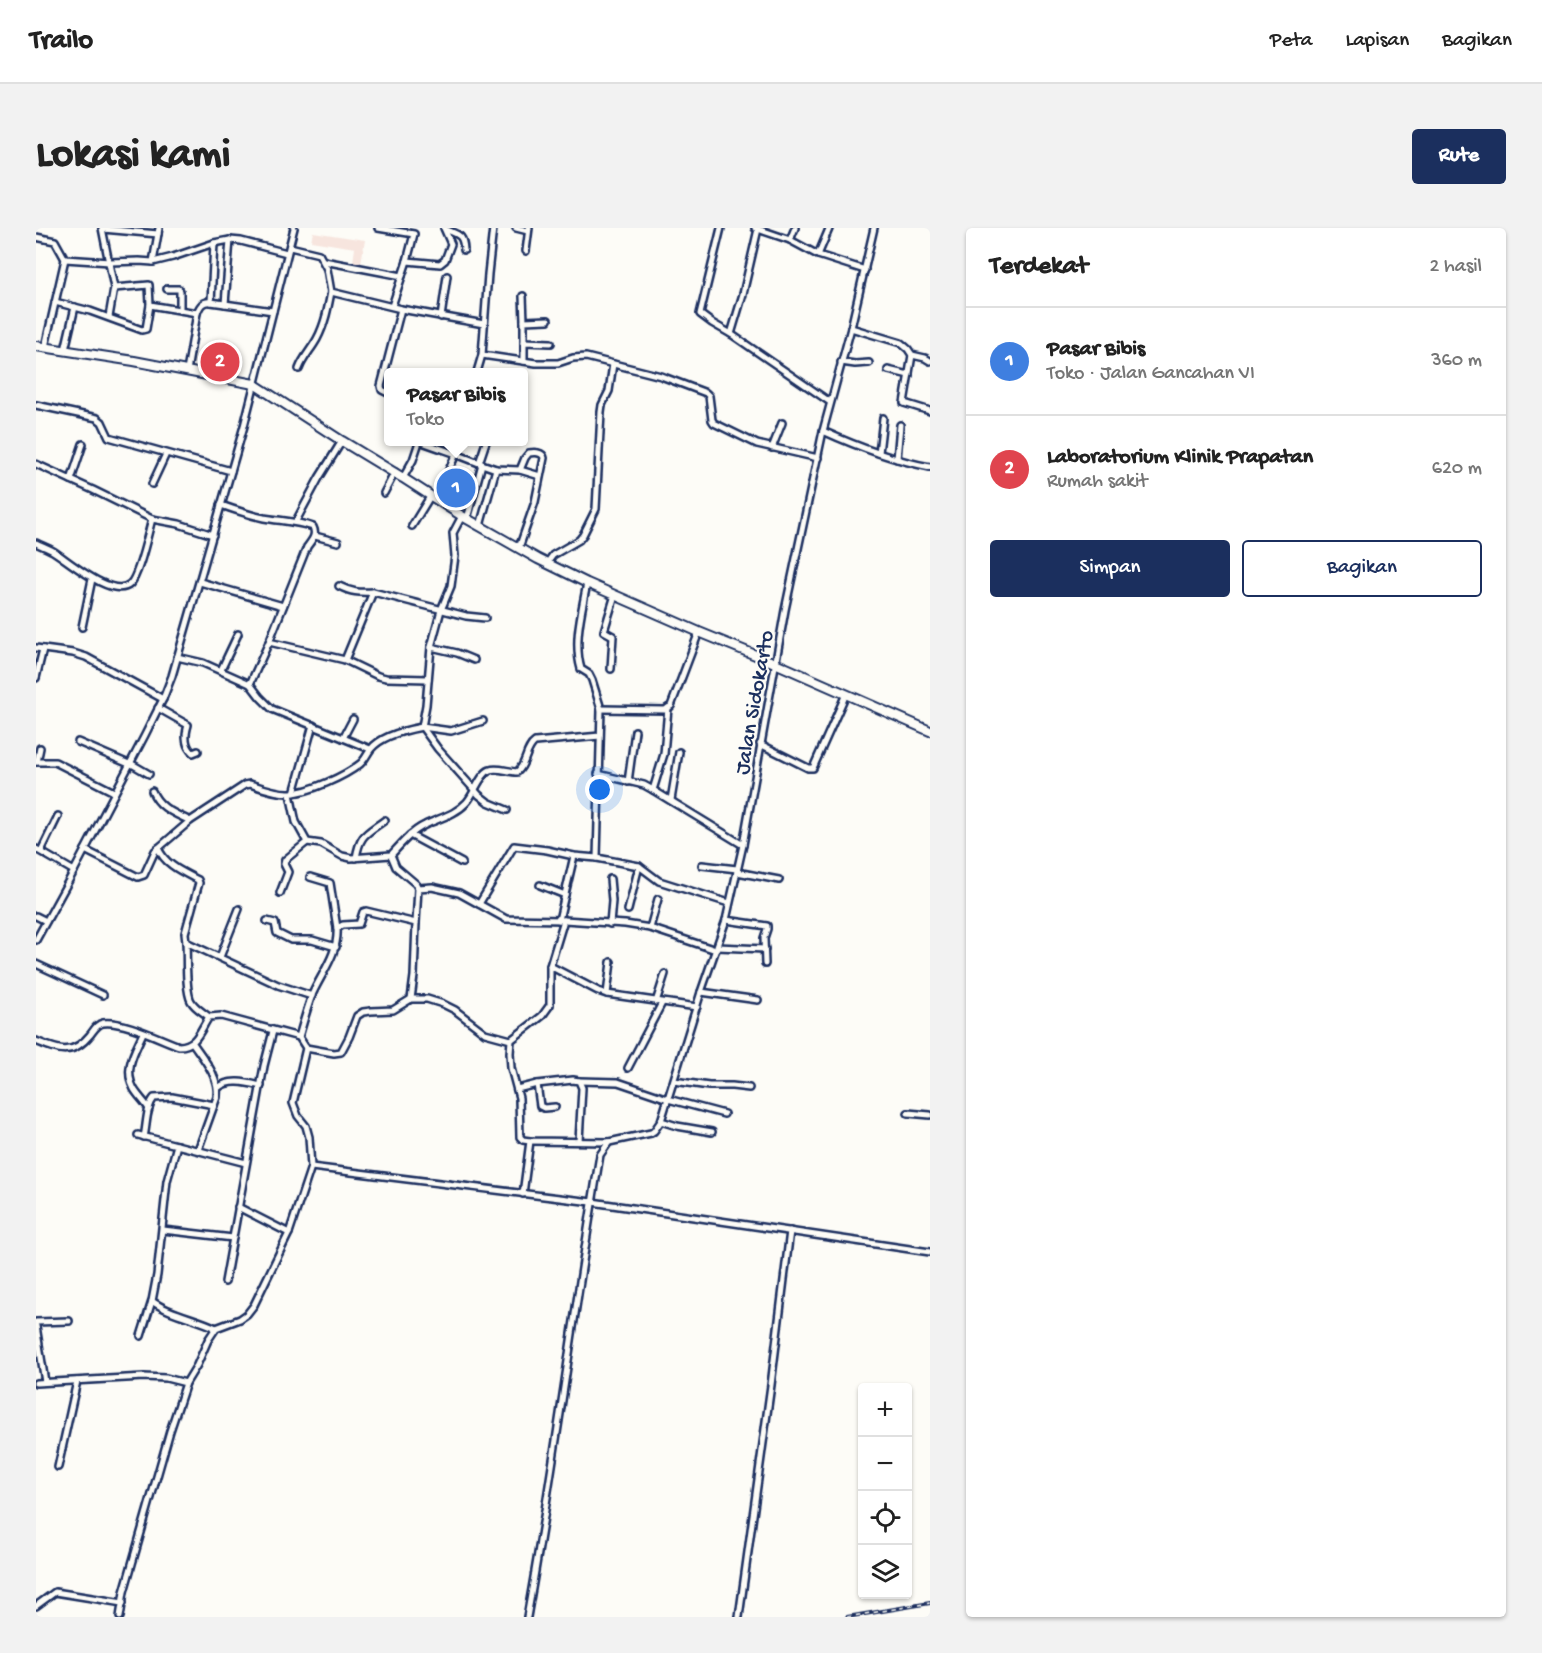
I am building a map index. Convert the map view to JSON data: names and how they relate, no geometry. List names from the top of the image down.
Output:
{
  "streets": {
    "street": ["Jalan Sidokarto"]
  },
  "page": {
    "header": "Trailo",
    "nav": ["Peta", "Lapisan", "Bagikan"],
    "buttons": [
      "Rute",
      ["Simpan", "Bagikan"]
    ],
    "title": "Lokasi kami",
    "heading": ["Terdekat", "2 hasil"],
    "list": [
      {
        "mark": "1",
        "name": "Pasar Bibis",
        "note": "Toko · Jalan Gancahan VI",
        "value": "360 m"
      },
      {
        "mark": "2",
        "name": "Laboratorium Klinik Prapatan",
        "note": "Rumah sakit",
        "value": "620 m"
      }
    ],
    "pins": ["2", "1"],
    "popup": ["Pasar Bibis", "Toko"],
    "map_buttons": ["+", "−"]
  }
}
